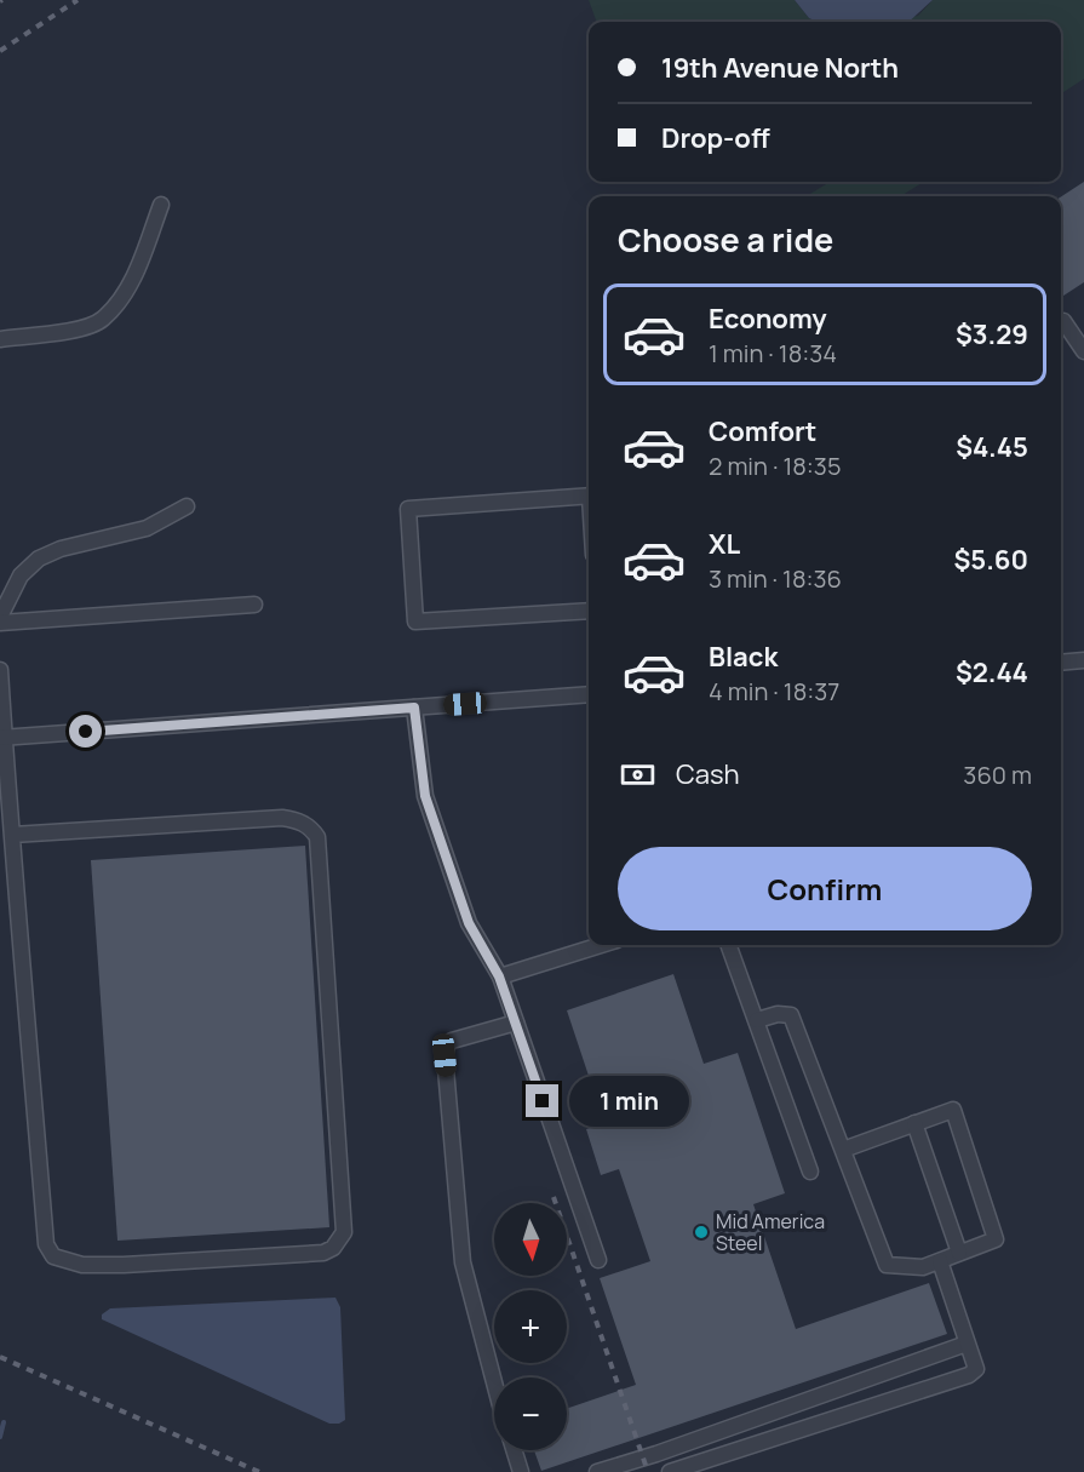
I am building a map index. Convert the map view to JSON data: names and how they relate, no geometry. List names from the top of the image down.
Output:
{
  "places": ["Mid America Steel"],
  "north": "bottom",
  "page": {
    "banner": ["19th Avenue North", "Drop-off"],
    "heading": "Choose a ride",
    "list": [
      {
        "name": "Economy",
        "note": "1 min · 18:34",
        "value": "$3.29"
      },
      {
        "name": "Comfort",
        "note": "2 min · 18:35",
        "value": "$4.45"
      },
      {
        "name": "XL",
        "note": "3 min · 18:36",
        "value": "$5.60"
      },
      {
        "name": "Black",
        "note": "4 min · 18:37",
        "value": "$2.44"
      }
    ],
    "pay": ["Cash", "360 m"],
    "buttons": "Confirm",
    "bubble": "1 min",
    "map_buttons": ["+", "−"]
  }
}
